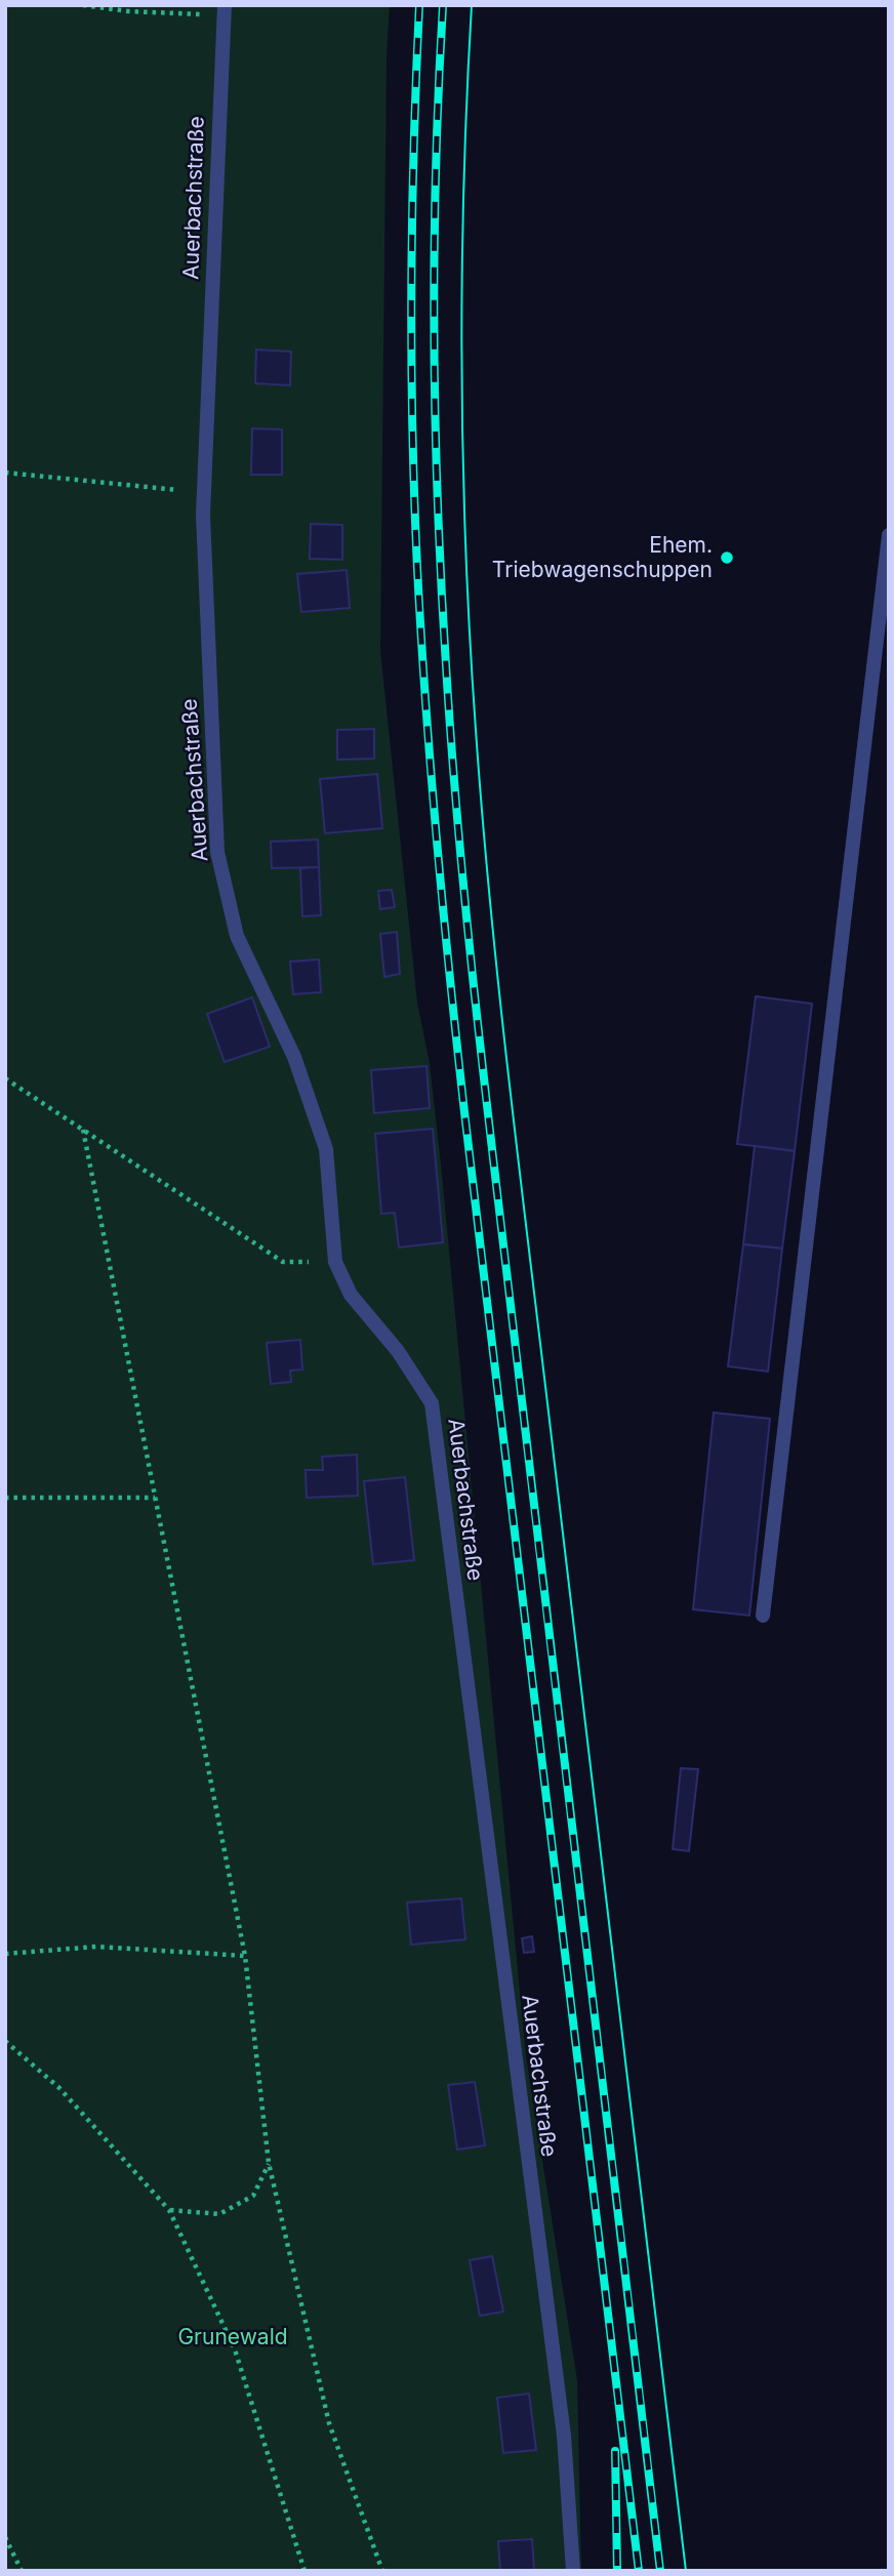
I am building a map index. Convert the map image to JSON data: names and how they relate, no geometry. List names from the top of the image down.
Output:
{
  "streets": {
    "lane": ["Auerbachstraße"]
  },
  "parks": ["Grunewald"],
  "places": ["Ehem. Triebwagenschuppen"]
}
